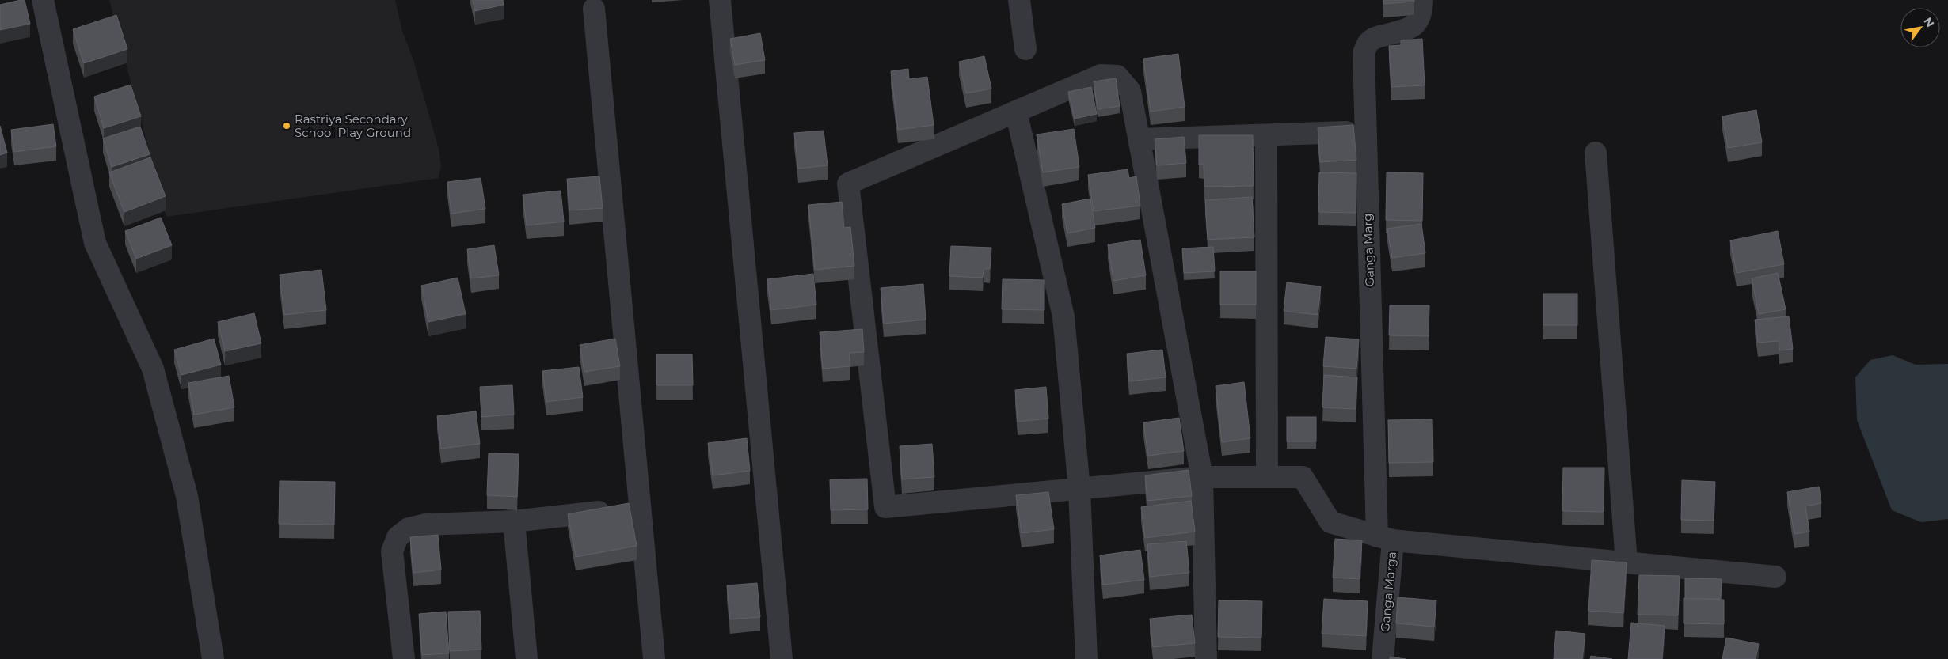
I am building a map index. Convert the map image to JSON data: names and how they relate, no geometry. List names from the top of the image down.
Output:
{
  "streets": {
    "street": ["Ganga Marg", "Ganga Marga"]
  },
  "crossings": [
    ["Ganga Marg", "Ganga Marga"]
  ],
  "places": ["Rastriya Secondary School Play Ground"],
  "north": "top right"
}
